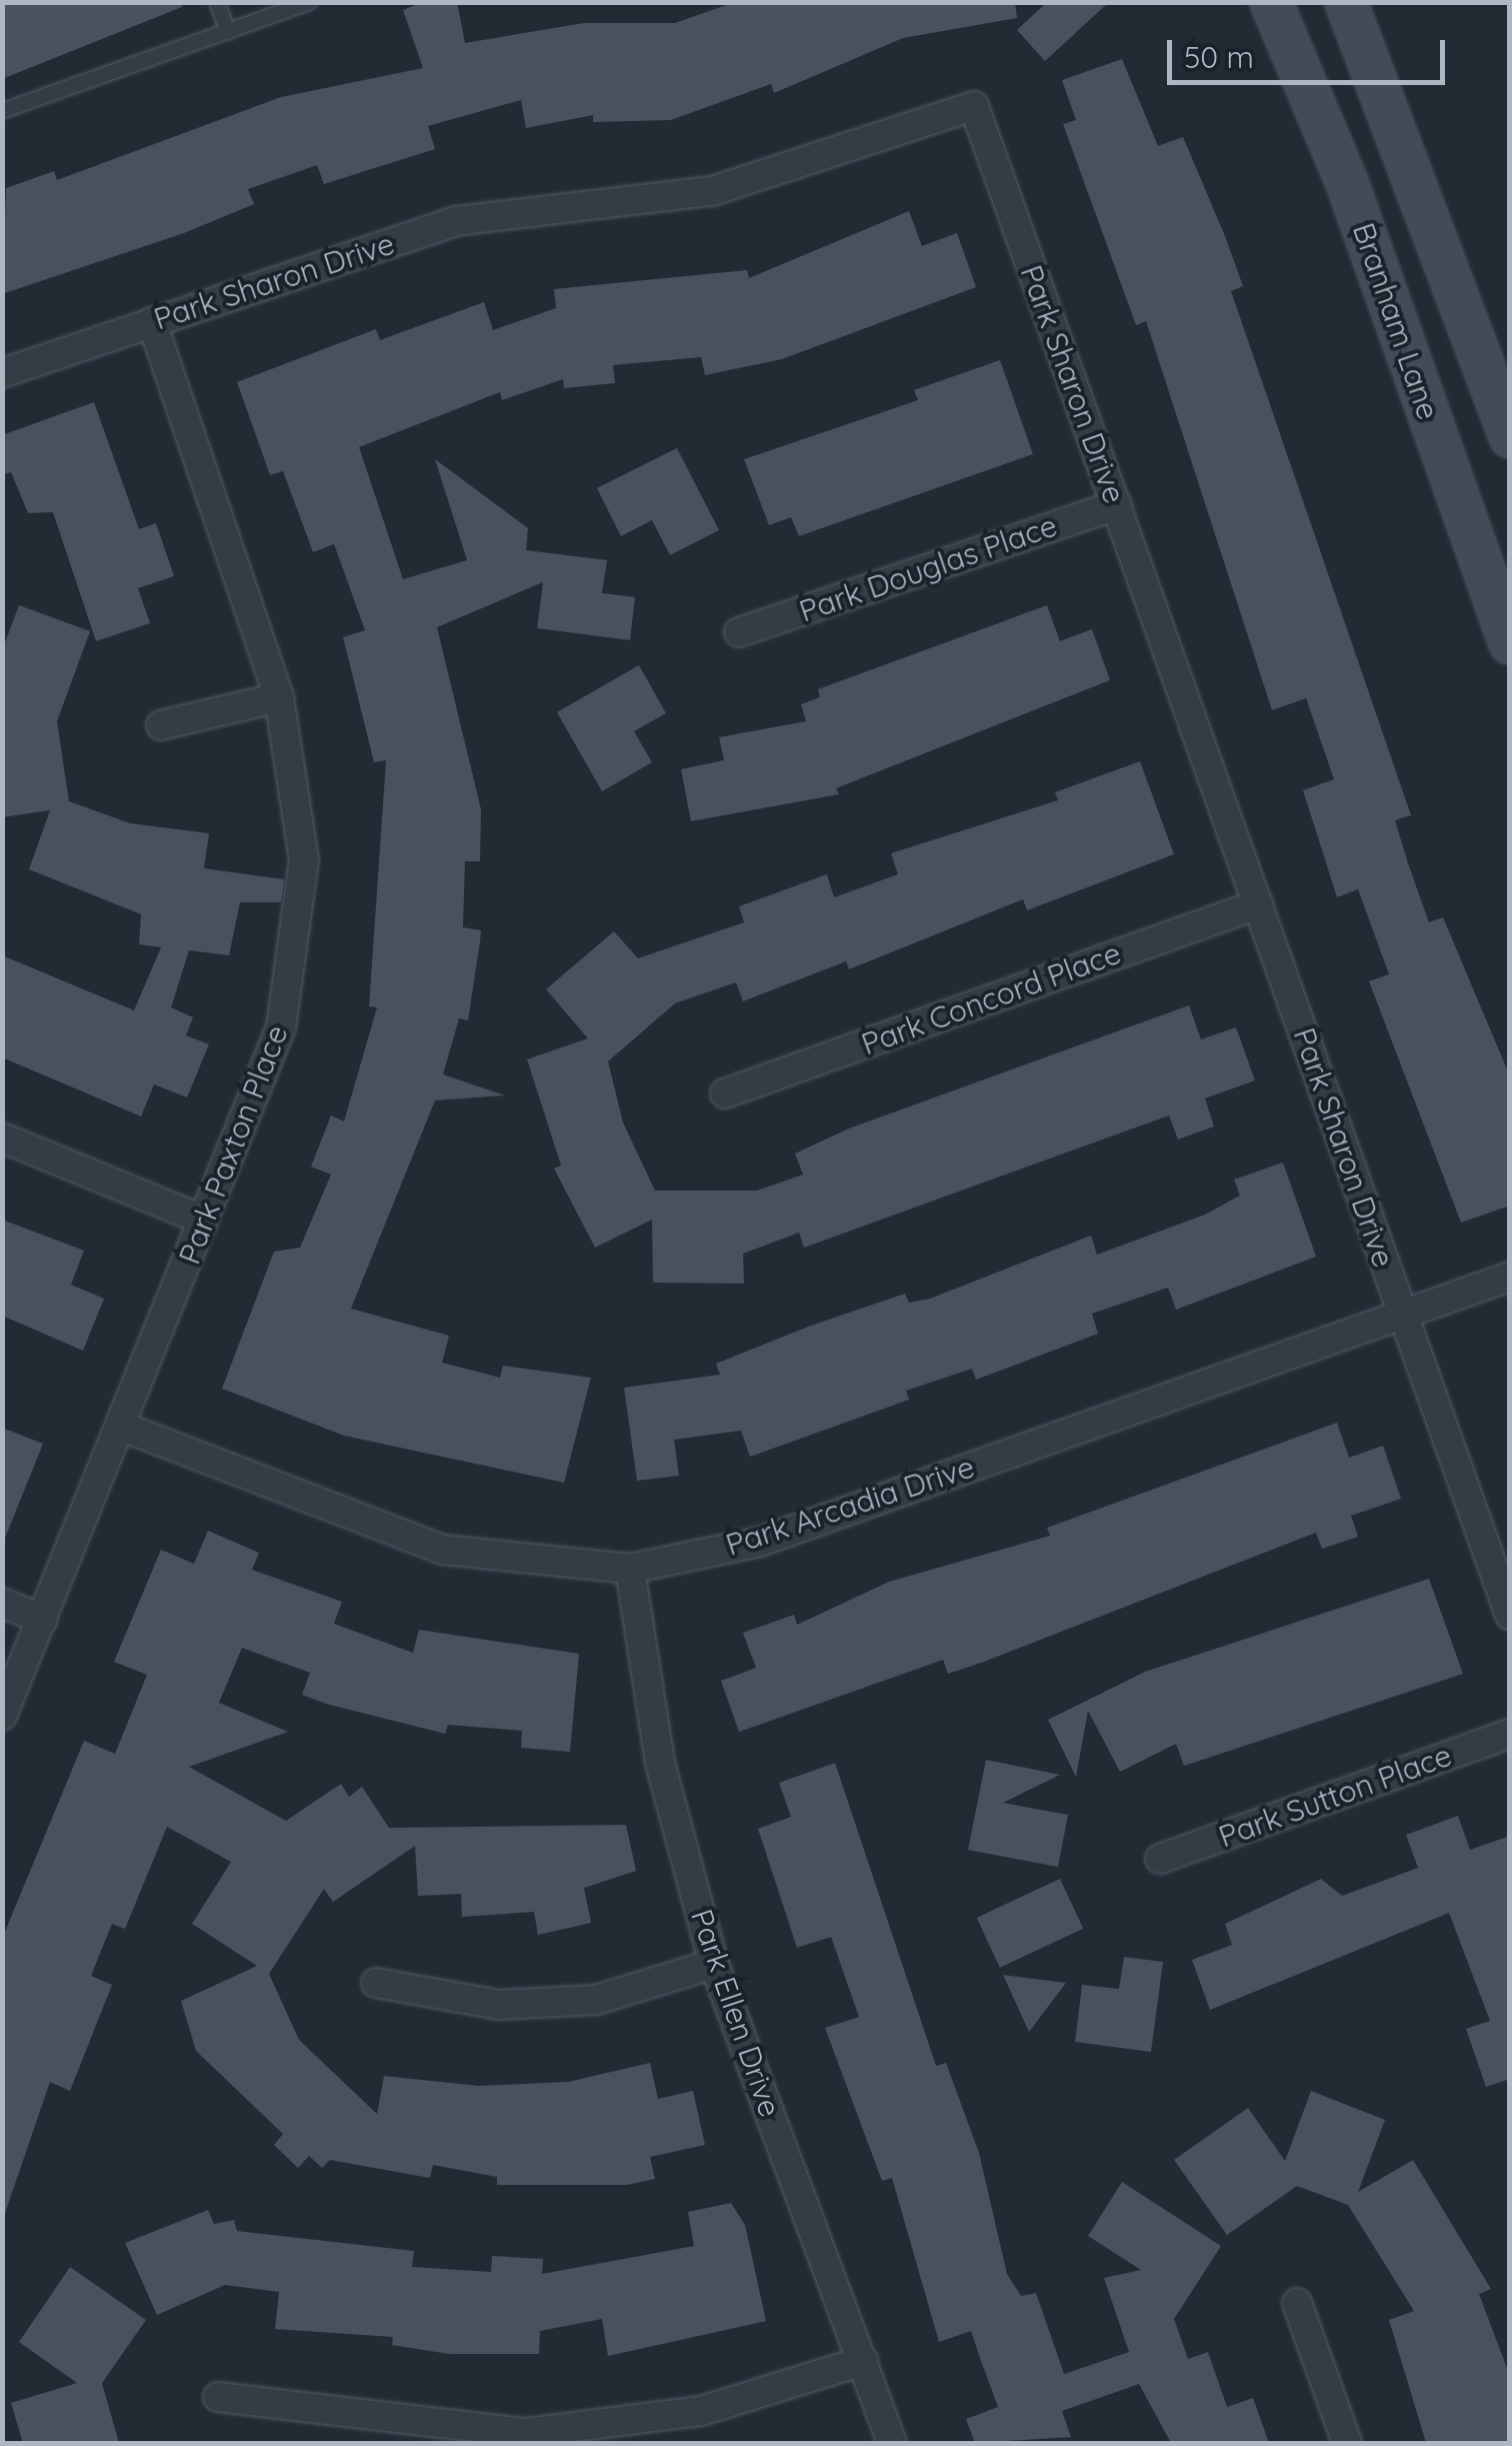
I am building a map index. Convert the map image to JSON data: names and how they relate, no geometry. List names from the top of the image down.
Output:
{
  "streets": {
    "main road": ["Branham Lane"],
    "street": [
      "Park Sharon Drive",
      "Park Douglas Place",
      "Park Concord Place",
      "Park Paxton Place",
      "Park Arcadia Drive",
      "Park Sutton Place",
      "Park Ellen Drive"
    ]
  },
  "crossings": [
    ["Park Sharon Drive", "Park Douglas Place"],
    ["Park Sharon Drive", "Park Concord Place"],
    ["Park Sharon Drive", "Park Paxton Place"],
    ["Park Sharon Drive", "Park Arcadia Drive"],
    ["Park Paxton Place", "Park Arcadia Drive"],
    ["Park Arcadia Drive", "Park Ellen Drive"]
  ],
  "scale_bar": "50 m"
}
